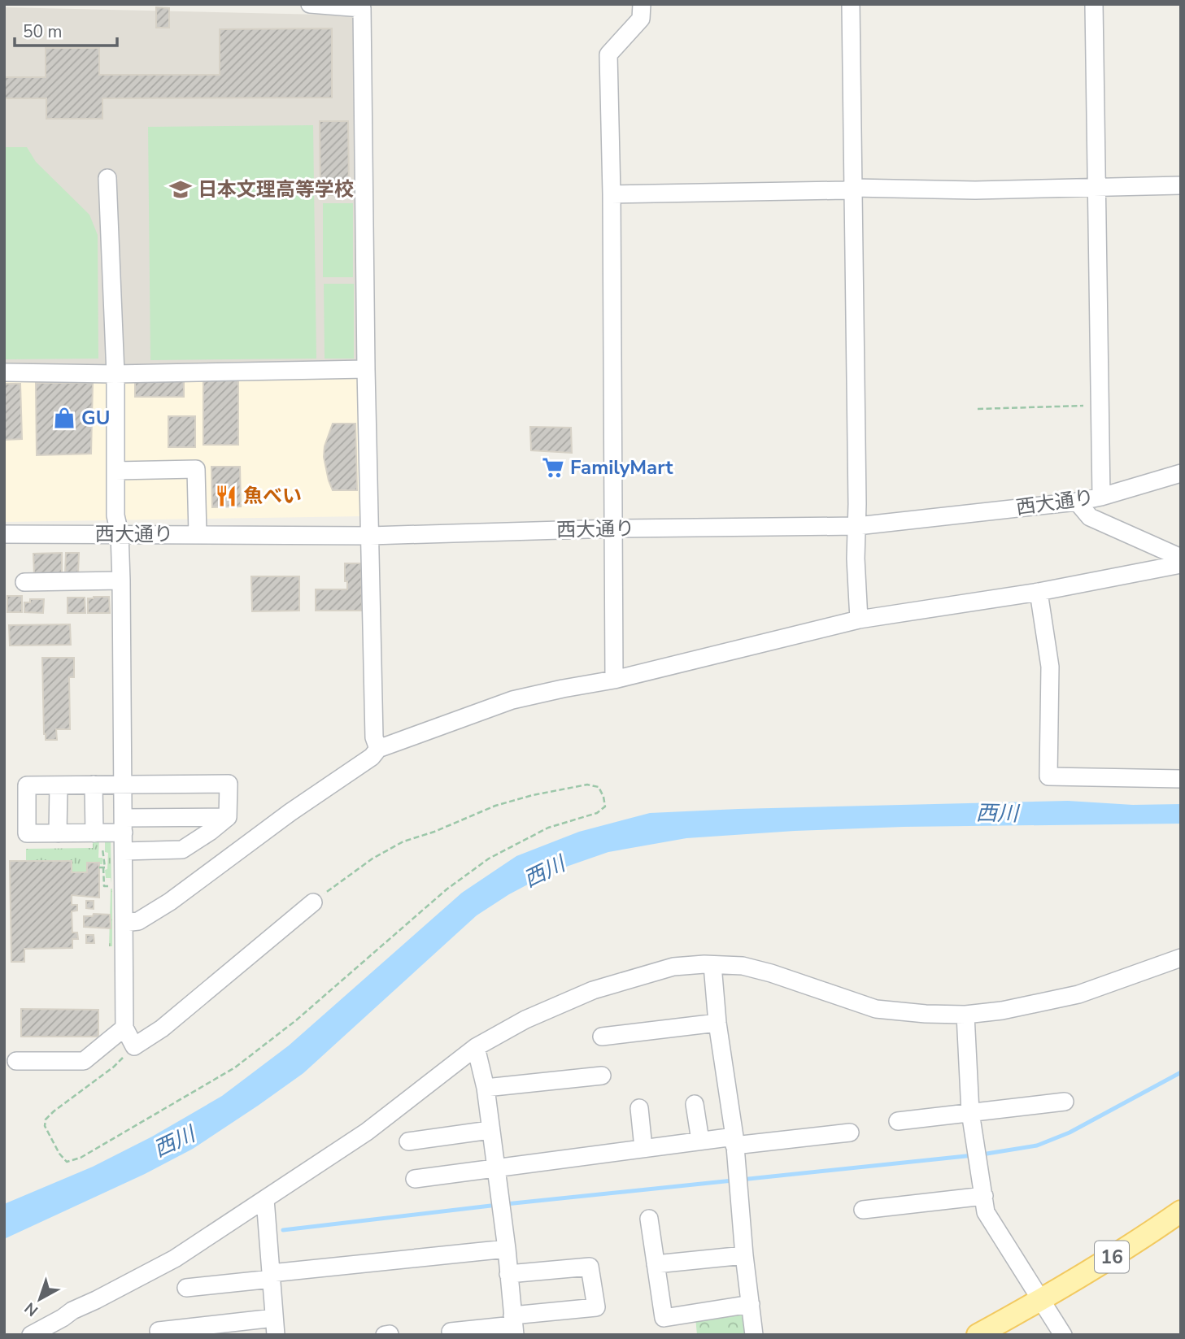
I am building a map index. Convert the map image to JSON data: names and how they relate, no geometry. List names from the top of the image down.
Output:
{
  "streets": {
    "main road": ["16"],
    "street": ["西大通り"]
  },
  "water": ["西川"],
  "places": {
    "school or university": ["日本文理高等学校"],
    "shop": ["GU"],
    "supermarket": ["FamilyMart"],
    "restaurant": ["魚べい"]
  },
  "scale_bar": "50 m",
  "north": "bottom left"
}
